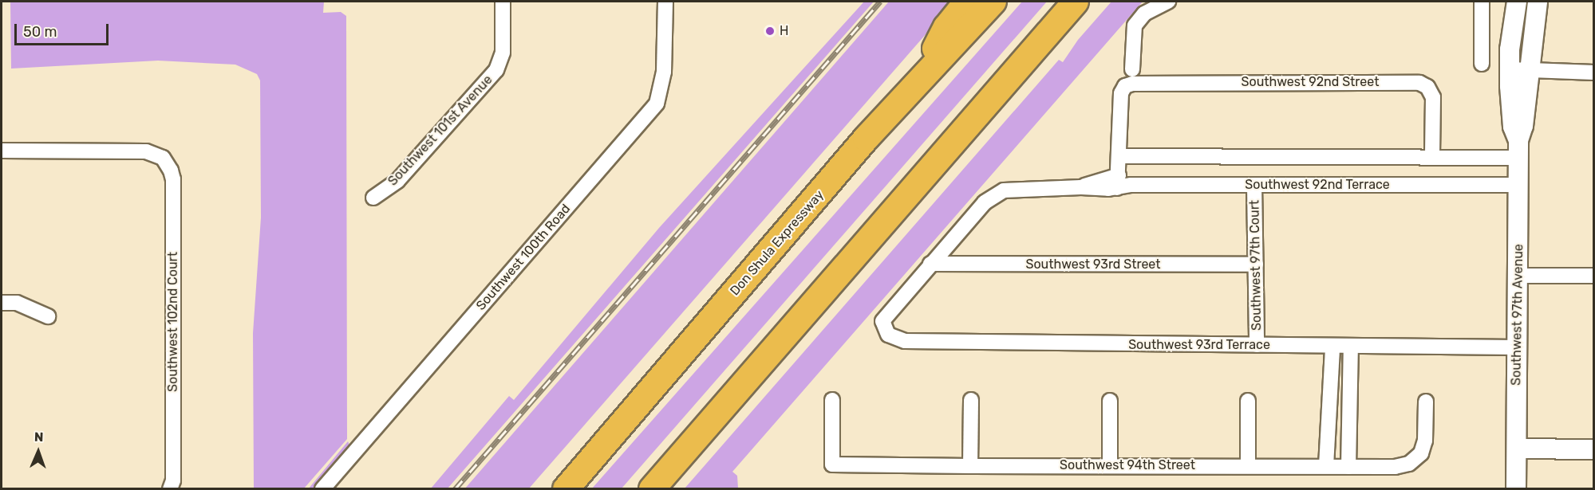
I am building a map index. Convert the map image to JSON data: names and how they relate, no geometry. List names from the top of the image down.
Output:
{
  "streets": {
    "highway": ["Don Shula Expressway"],
    "street": [
      "Southwest 92nd Street",
      "Southwest 101st Avenue",
      "Southwest 92nd Terrace",
      "Southwest 100th Road",
      "Southwest 93rd Street",
      "Southwest 97th Court",
      "Southwest 97th Avenue",
      "Southwest 102nd Court",
      "Southwest 93rd Terrace",
      "Southwest 94th Street"
    ]
  },
  "crossings": [
    ["Southwest 92nd Terrace", "Southwest 93rd Street"],
    ["Southwest 92nd Terrace", "Southwest 97th Court"],
    ["Southwest 92nd Terrace", "Southwest 97th Avenue"],
    ["Southwest 92nd Terrace", "Southwest 93rd Terrace"],
    ["Southwest 93rd Street", "Southwest 97th Court"],
    ["Southwest 97th Court", "Southwest 93rd Terrace"],
    ["Southwest 97th Avenue", "Southwest 93rd Terrace"]
  ],
  "places": ["H"],
  "scale_bar": "50 m",
  "north": "top"
}
